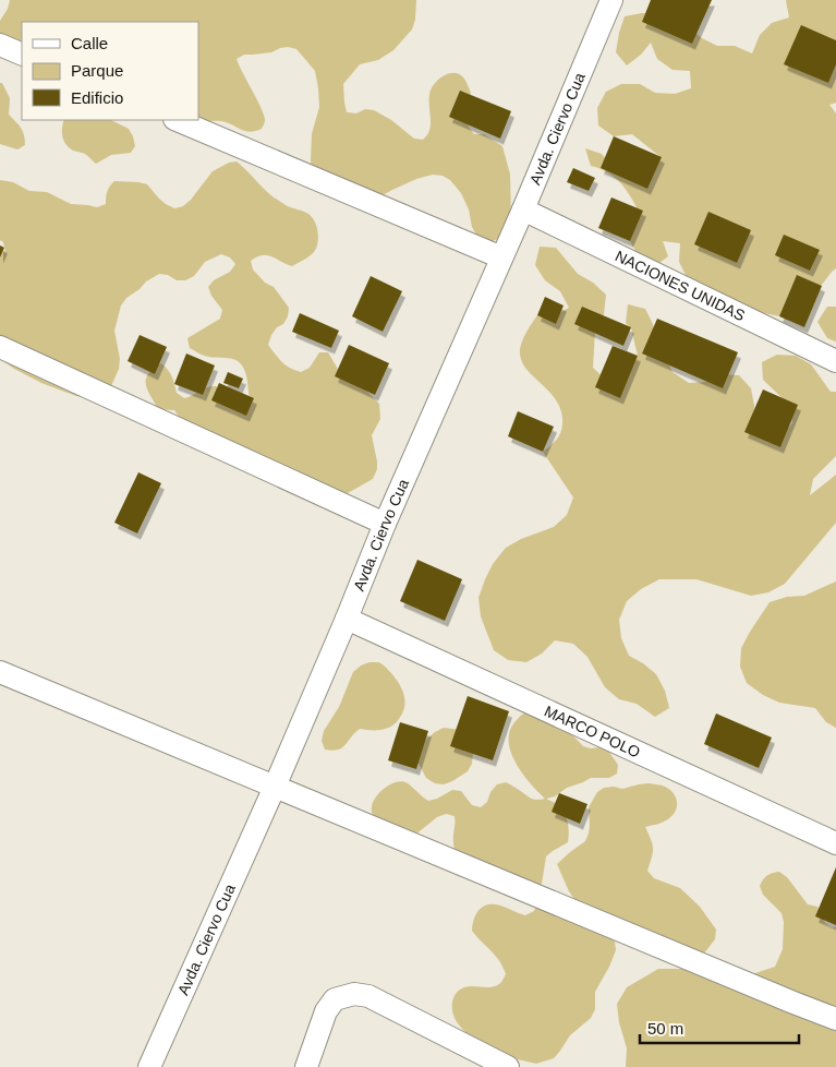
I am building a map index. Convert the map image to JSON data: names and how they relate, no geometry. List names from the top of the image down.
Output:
{
  "streets": {
    "street": ["Avda. Ciervo Cua", "NACIONES UNIDAS", "MARCO POLO"]
  },
  "crossings": [
    ["Avda. Ciervo Cua", "NACIONES UNIDAS"],
    ["Avda. Ciervo Cua", "MARCO POLO"]
  ],
  "legend": ["Calle", "Parque", "Edificio"],
  "scale_bar": "50 m"
}
